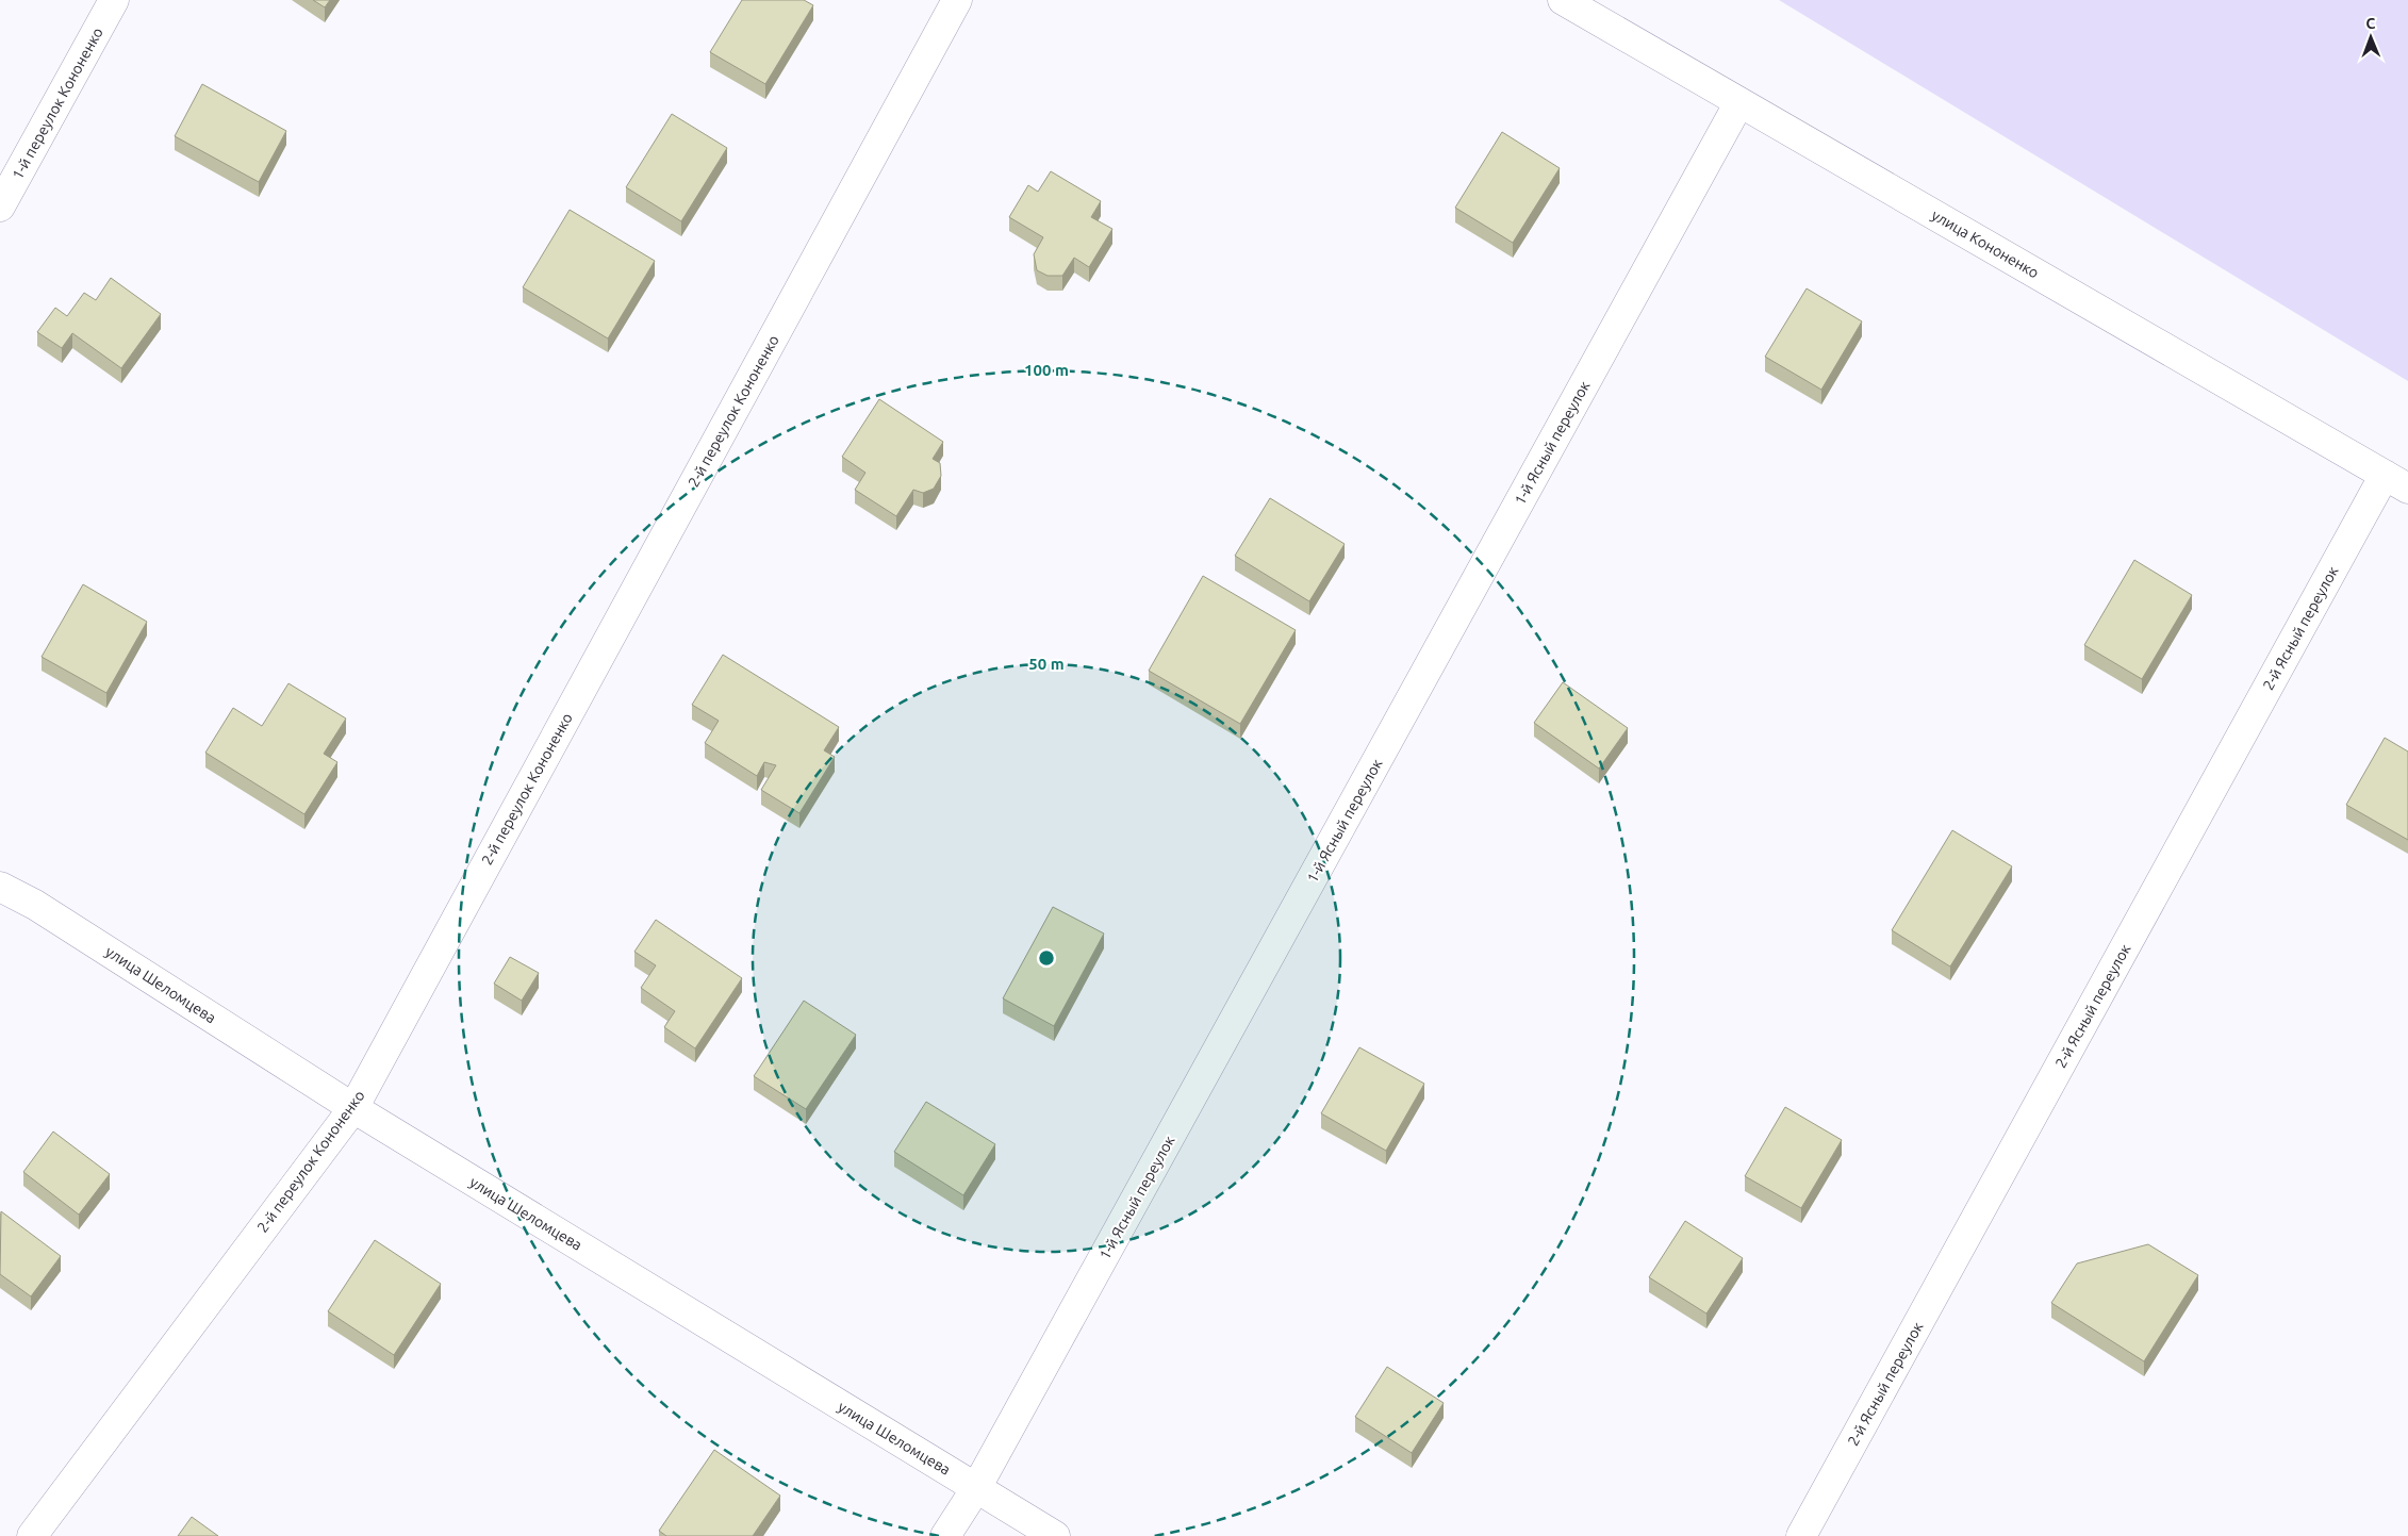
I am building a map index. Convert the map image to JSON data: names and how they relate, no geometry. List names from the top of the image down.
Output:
{
  "streets": {
    "street": [
      "1-й переулок Кононенко",
      "улица Кононенко",
      "2-й переулок Кононенко",
      "1-й Ясный переулок",
      "2-й Ясный переулок",
      "улица Шеломцева"
    ]
  },
  "crossings": [
    ["улица Кононенко", "1-й Ясный переулок"],
    ["улица Кононенко", "2-й Ясный переулок"],
    ["2-й переулок Кононенко", "улица Шеломцева"],
    ["1-й Ясный переулок", "улица Шеломцева"]
  ],
  "north": "top",
  "rings": ["100 m", "50 m"]
}
